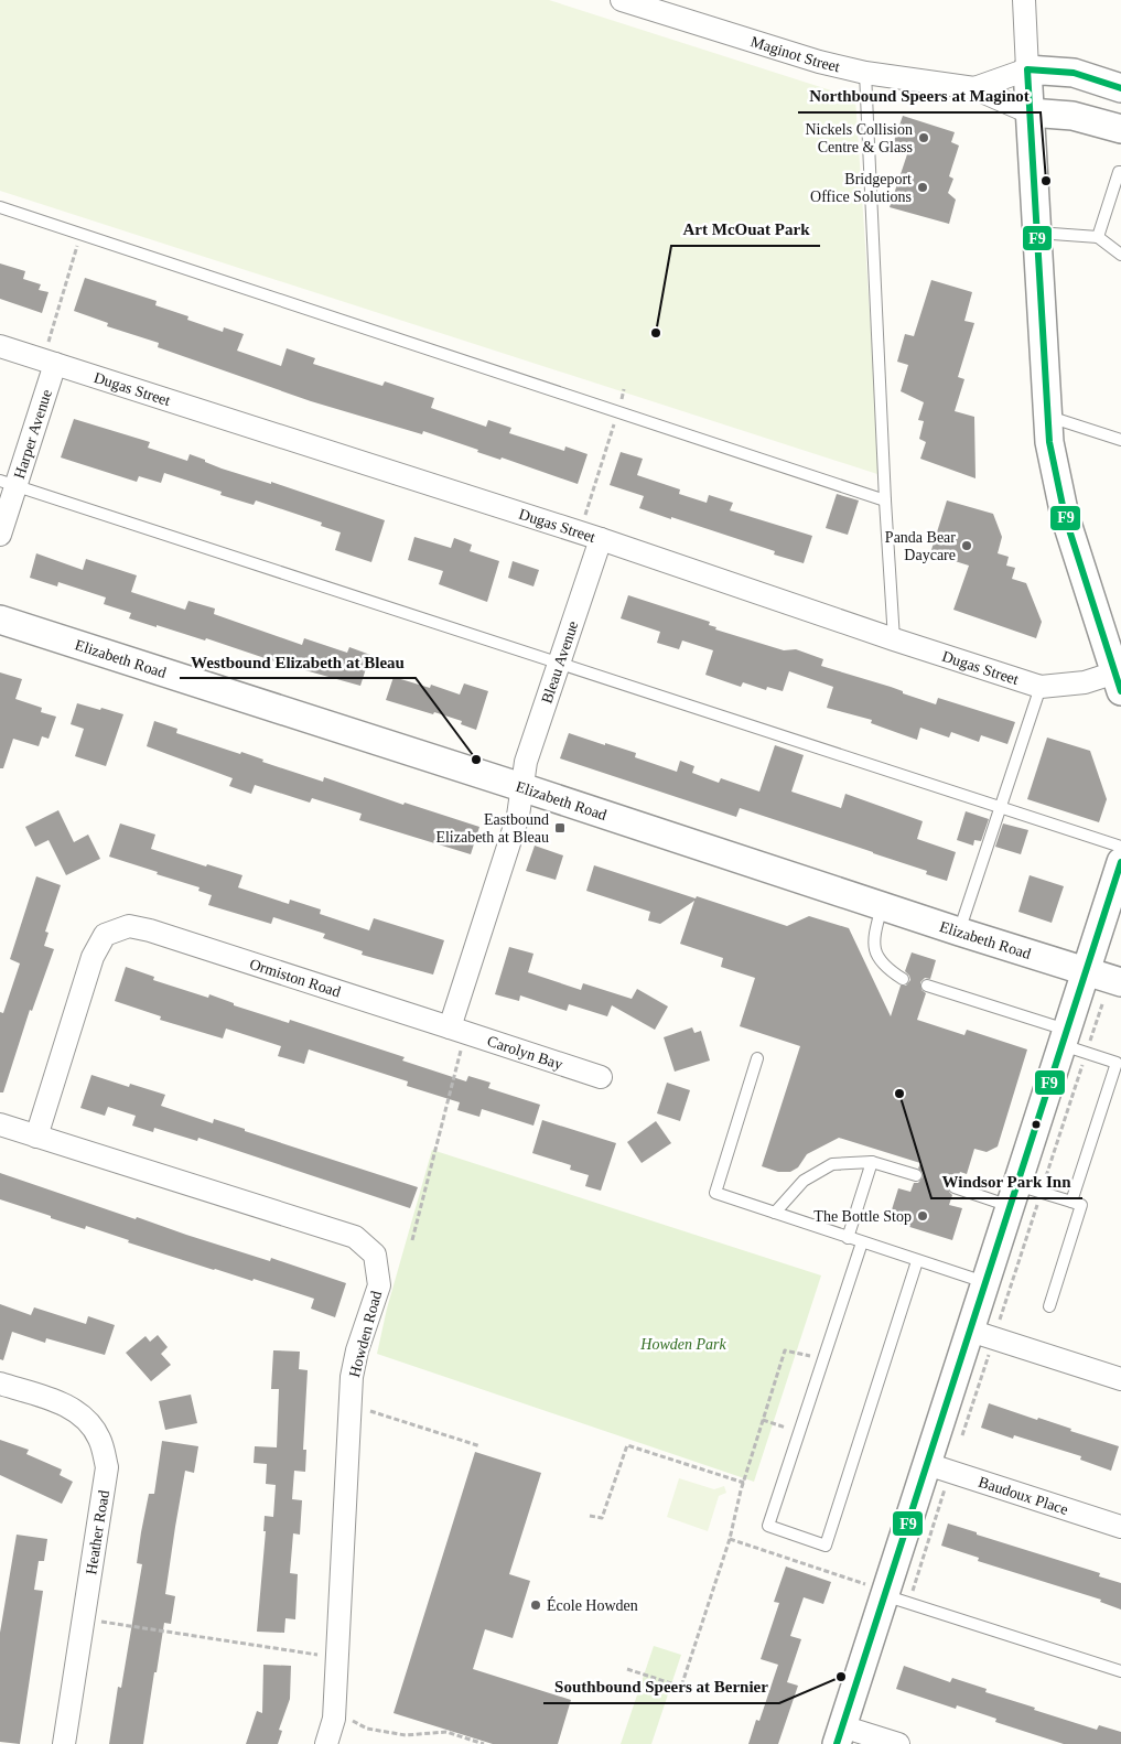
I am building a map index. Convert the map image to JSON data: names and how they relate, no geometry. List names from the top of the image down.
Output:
{
  "streets": {
    "street": [
      "Maginot Street",
      "Dugas Street",
      "Harper Avenue",
      "Elizabeth Road",
      "Bleau Avenue",
      "Ormiston Road",
      "Carolyn Bay",
      "Howden Road",
      "Baudoux Place",
      "Heather Road"
    ]
  },
  "crossings": [
    ["Dugas Street", "Harper Avenue"],
    ["Dugas Street", "Bleau Avenue"],
    ["Elizabeth Road", "Bleau Avenue"],
    ["Ormiston Road", "Carolyn Bay"],
    ["Ormiston Road", "Howden Road"]
  ],
  "parks": ["Howden Park"],
  "places": {
    "other": [
      "Nickels Collision Centre & Glass",
      "Northbound Speers at Maginot",
      "Bridgeport Office Solutions",
      "Art McOuat Park",
      "Panda Bear Daycare",
      "Westbound Elizabeth at Bleau",
      "Windsor Park Inn",
      "The Bottle Stop",
      "École Howden",
      "Southbound Speers at Bernier"
    ],
    "transit": ["Eastbound Elizabeth at Bleau"]
  },
  "lines": ["transit line F9"]
}
